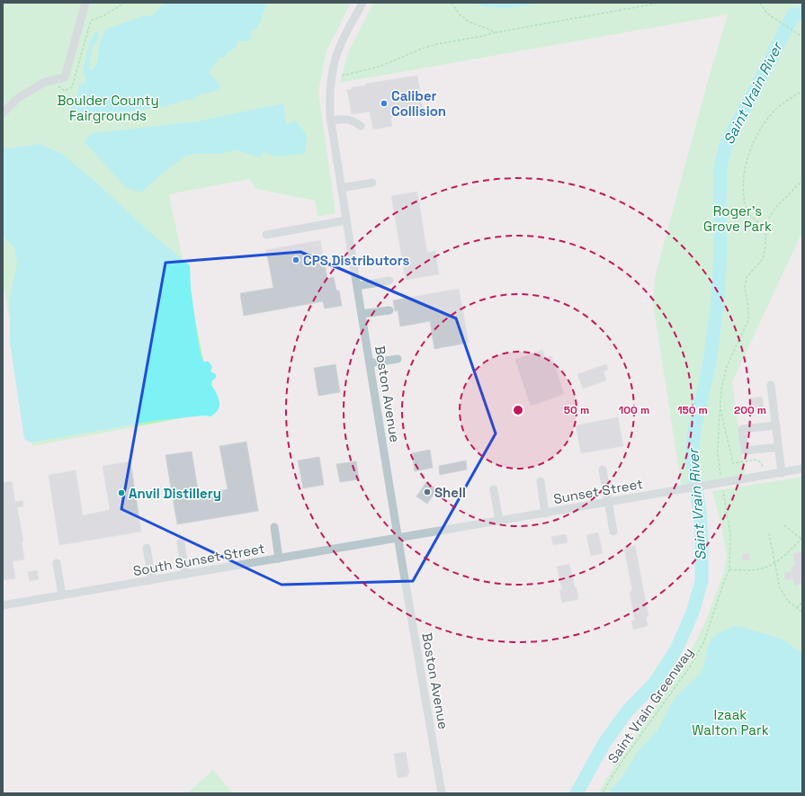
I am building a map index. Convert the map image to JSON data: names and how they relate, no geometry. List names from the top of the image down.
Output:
{
  "streets": {
    "street": ["Boston Avenue", "Sunset Street", "South Sunset Street"],
    "path": ["Saint Vrain Greenway"]
  },
  "crossings": [
    ["Boston Avenue", "Sunset Street"],
    ["Boston Avenue", "South Sunset Street"],
    ["Sunset Street", "South Sunset Street"]
  ],
  "water": ["Saint Vrain River"],
  "parks": ["Boulder County Fairgrounds", "Roger's Grove Park", "Izaak Walton Park"],
  "places": [
    "Caliber Collision",
    "CPS Distributors",
    "Shell",
    "Anvil Distillery"
  ],
  "rings": [
    "50 m",
    "100 m",
    "150 m",
    "200 m"
  ]
}
